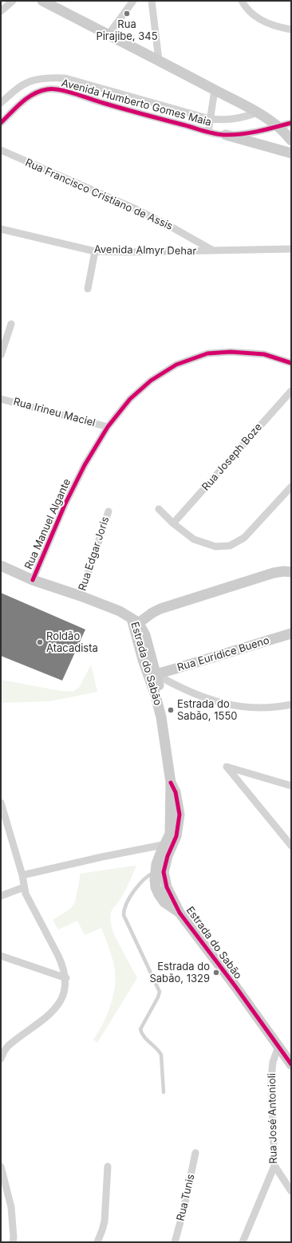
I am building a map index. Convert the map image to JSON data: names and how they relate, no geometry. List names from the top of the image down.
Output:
{
  "streets": {
    "street": [
      "Avenida Humberto Gomes Maia",
      "Rua Francisco Cristiano de Assis",
      "Avenida Almyr Dehar",
      "Rua Irineu Maciel",
      "Rua Joseph Boze",
      "Rua Manuel Algante",
      "Rua Edgar Joris",
      "Rua Eurídice Bueno",
      "Estrada do Sabão",
      "Rua José Antonioli",
      "Rua Tunis"
    ]
  },
  "crossings": [
    ["Rua Francisco Cristiano de Assis", "Avenida Almyr Dehar"],
    ["Rua Irineu Maciel", "Rua Manuel Algante"],
    ["Rua Eurídice Bueno", "Estrada do Sabão"],
    ["Estrada do Sabão", "Rua José Antonioli"]
  ],
  "places": [
    "Rua Pirajibe, 345",
    "Roldão Atacadista",
    "Estrada do Sabão, 1550",
    "Estrada do Sabão, 1329"
  ]
}
